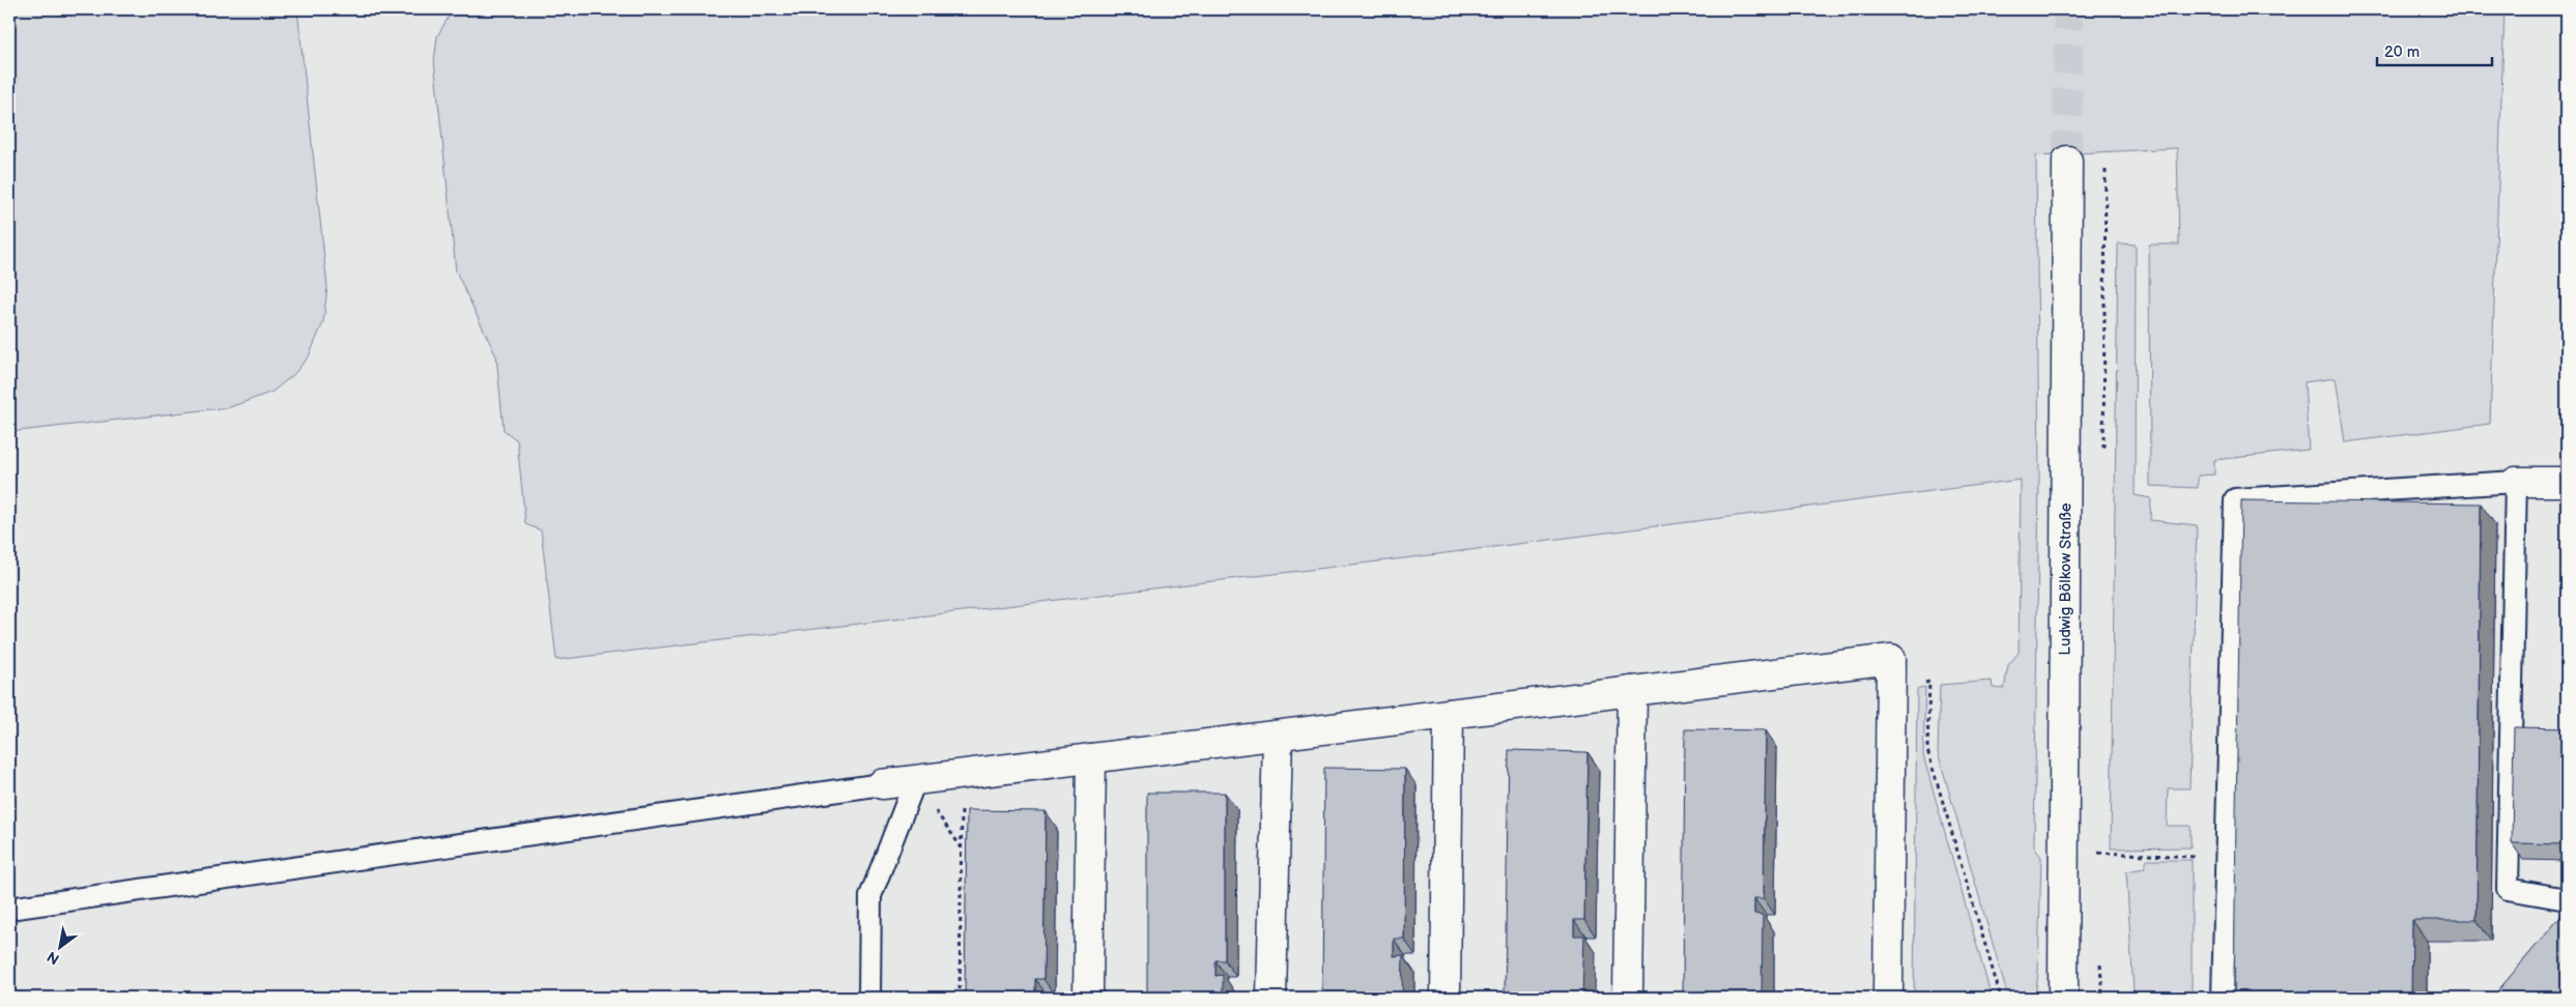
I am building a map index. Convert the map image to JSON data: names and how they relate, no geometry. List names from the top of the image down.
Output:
{
  "streets": {
    "street": ["Ludwig Bölkow Straße"]
  },
  "scale_bar": "20 m",
  "north": "bottom left"
}
